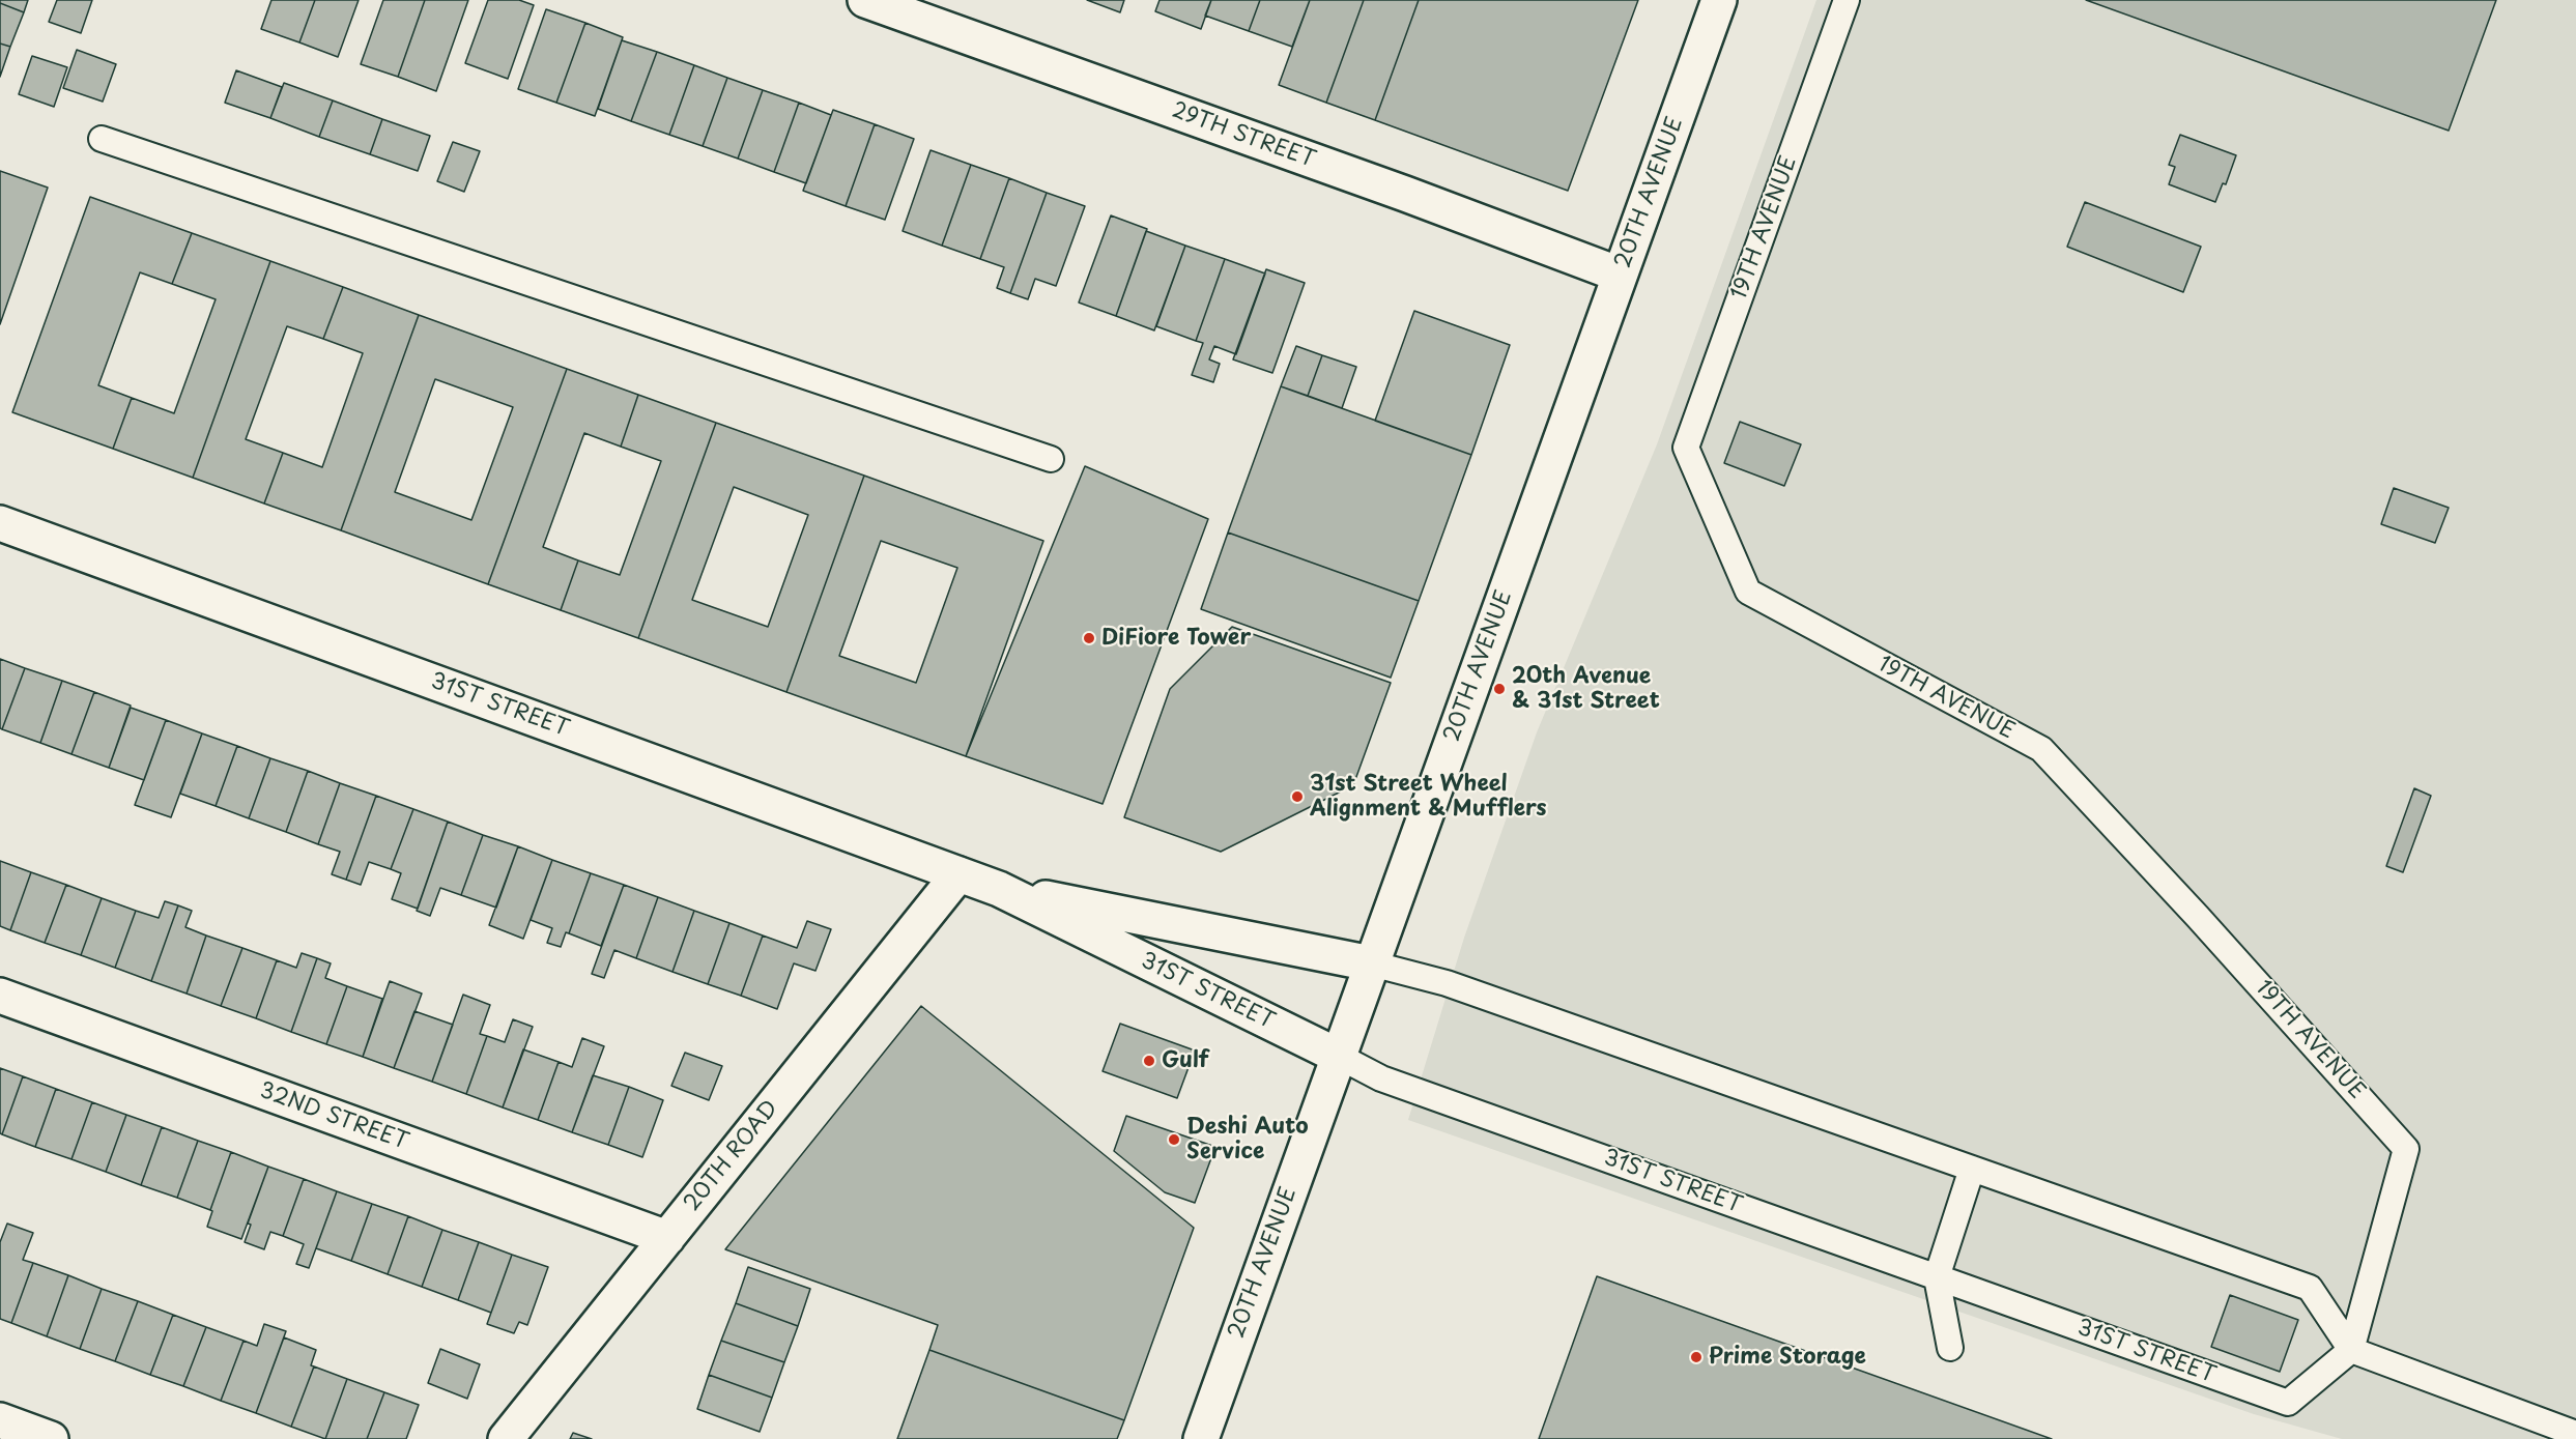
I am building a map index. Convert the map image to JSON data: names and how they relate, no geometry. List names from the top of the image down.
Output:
{
  "streets": {
    "street": [
      "29TH STREET",
      "20TH AVENUE",
      "31ST STREET",
      "32ND STREET",
      "20TH ROAD"
    ],
    "lane": ["19TH AVENUE"]
  },
  "crossings": [
    ["29TH STREET", "20TH AVENUE"],
    ["20TH AVENUE", "31ST STREET"],
    ["19TH AVENUE", "31ST STREET"],
    ["31ST STREET", "20TH ROAD"],
    ["32ND STREET", "20TH ROAD"]
  ],
  "places": [
    "DiFiore Tower",
    "20th Avenue & 31st Street",
    "31st Street Wheel Alignment & Mufflers",
    "Gulf",
    "Deshi Auto Service",
    "Prime Storage"
  ]
}
